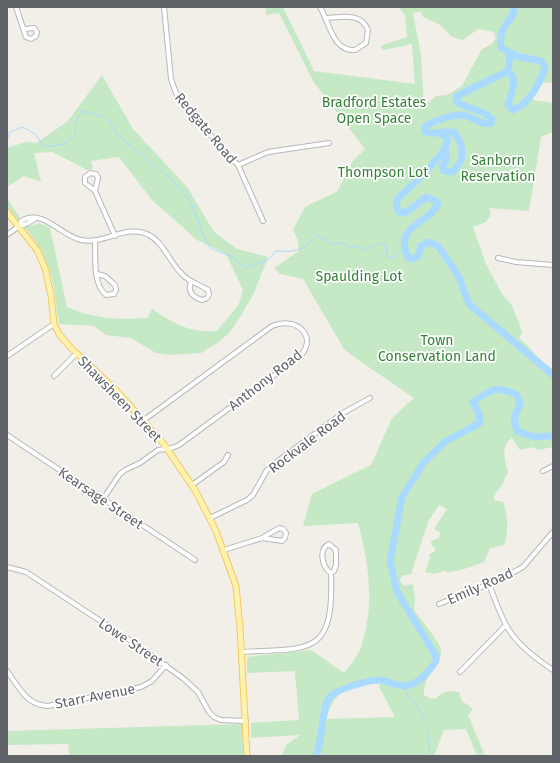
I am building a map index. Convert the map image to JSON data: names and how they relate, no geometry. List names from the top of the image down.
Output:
{
  "streets": {
    "main road": ["Shawsheen Street"],
    "street": [
      "Redgate Road",
      "Anthony Road",
      "Rockvale Road",
      "Kearsage Street",
      "Emily Road",
      "Lowe Street",
      "Starr Avenue"
    ]
  },
  "crossings": [
    ["Anthony Road", "Shawsheen Street"],
    ["Shawsheen Street", "Rockvale Road"],
    ["Shawsheen Street", "Lowe Street"],
    ["Lowe Street", "Starr Avenue"]
  ],
  "parks": [
    "Bradford Estates Open Space",
    "Sanborn Reservation",
    "Thompson Lot",
    "Spaulding Lot",
    "Town Conservation Land"
  ]
}
